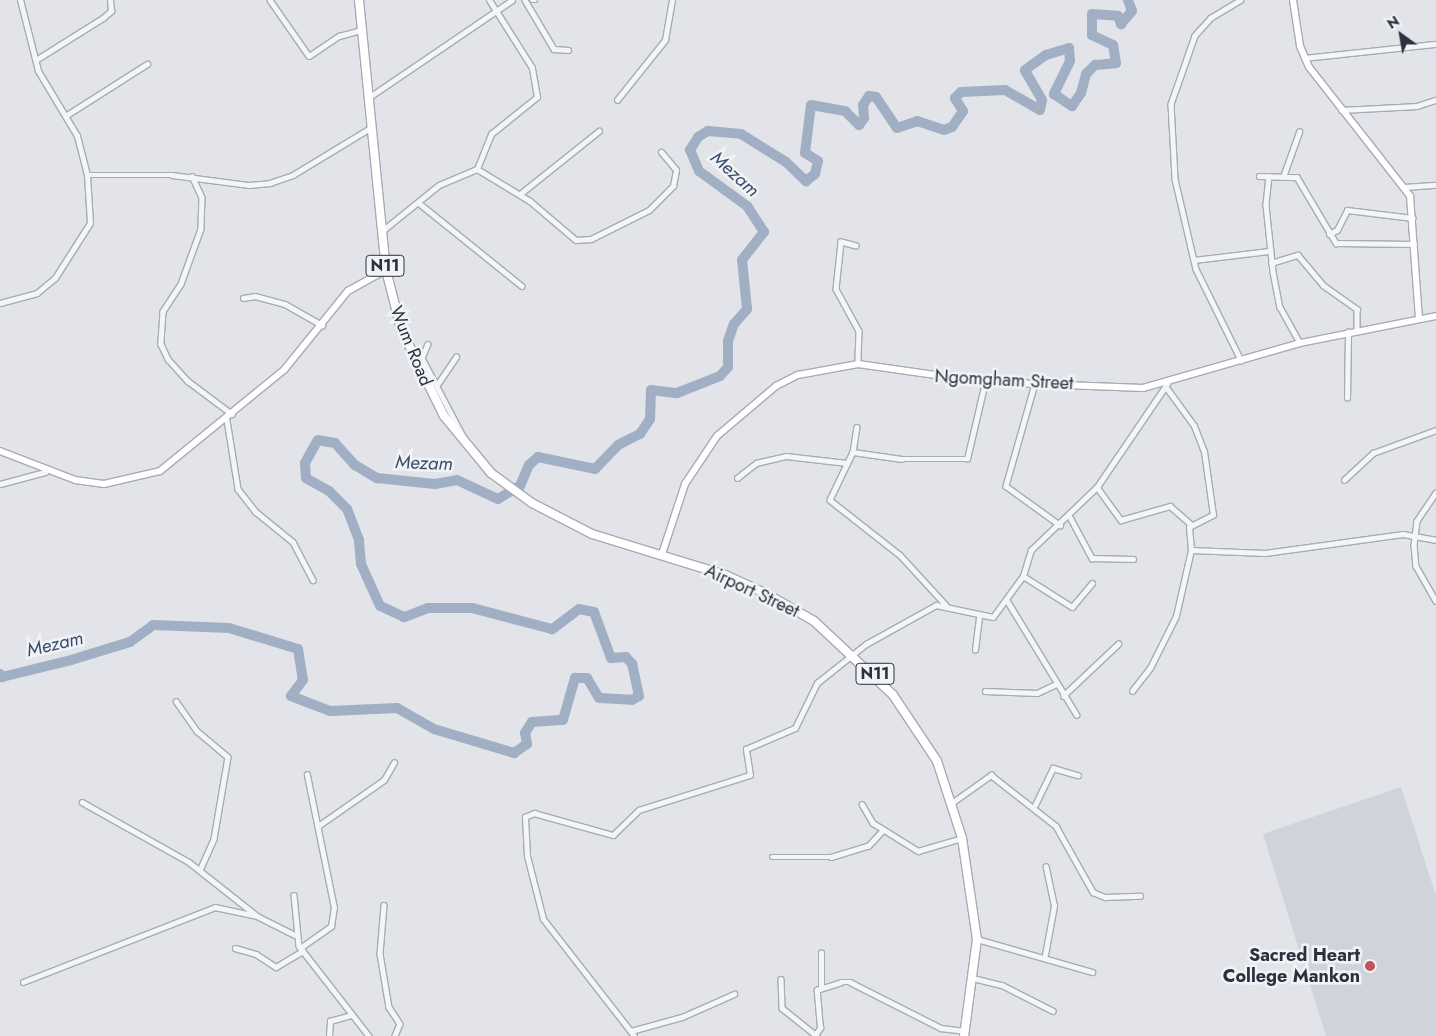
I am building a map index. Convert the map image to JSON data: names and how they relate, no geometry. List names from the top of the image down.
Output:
{
  "streets": {
    "highway": ["N11", "Wum Road", "Airport Street"],
    "main road": ["Ngomgham Street"]
  },
  "crossings": [
    ["Wum Road", "Airport Street"],
    ["Ngomgham Street", "Airport Street"]
  ],
  "water": ["Mezam"],
  "places": ["Sacred Heart College Mankon"],
  "north": "top left"
}
